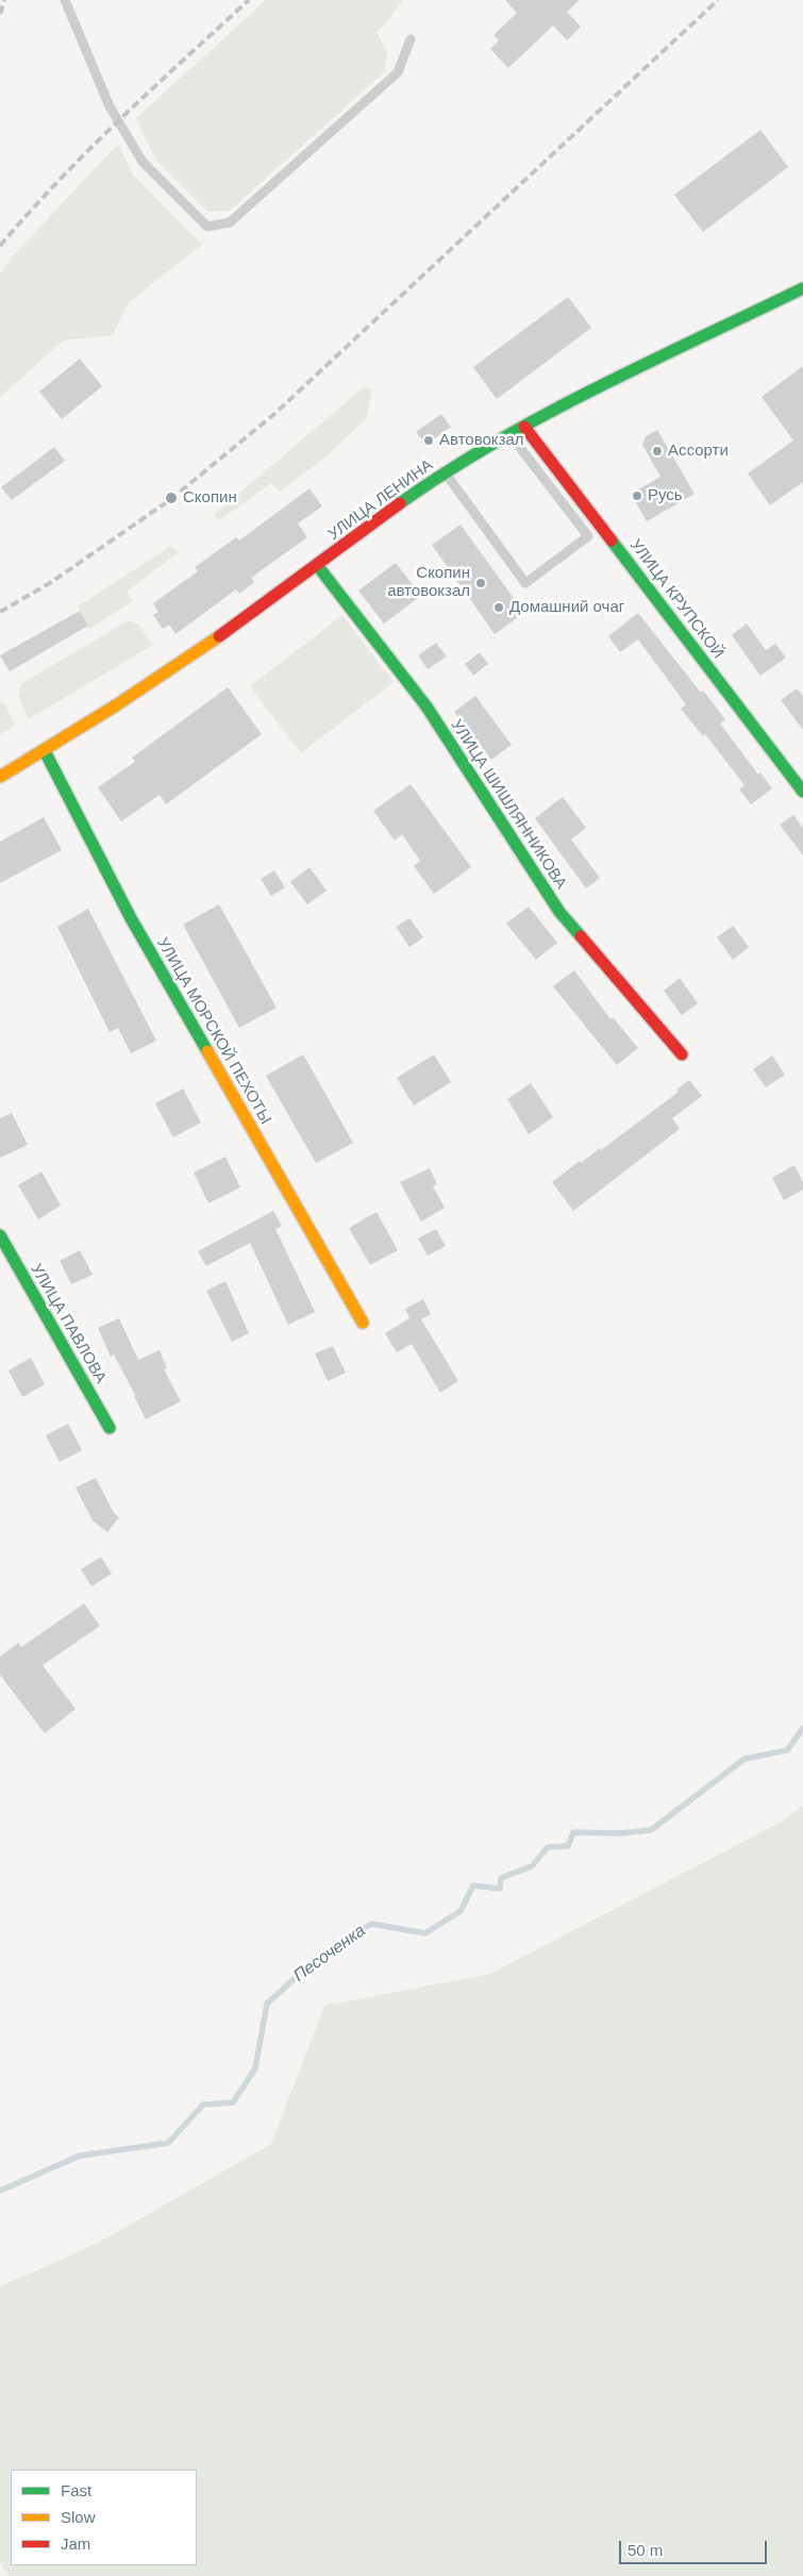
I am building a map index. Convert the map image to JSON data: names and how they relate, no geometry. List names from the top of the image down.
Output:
{
  "streets": {
    "street": [
      "УЛИЦА ЛЕНИНА",
      "УЛИЦА КРУПСКОЙ",
      "УЛИЦА ШИШЛЯННИКОВА",
      "УЛИЦА МОРСКОЙ ПЕХОТЫ",
      "УЛИЦА ПАВЛОВА"
    ]
  },
  "crossings": [
    ["УЛИЦА ЛЕНИНА", "УЛИЦА КРУПСКОЙ"],
    ["УЛИЦА ЛЕНИНА", "УЛИЦА ШИШЛЯННИКОВА"],
    ["УЛИЦА ЛЕНИНА", "УЛИЦА МОРСКОЙ ПЕХОТЫ"]
  ],
  "water": ["Песоченка"],
  "places": [
    "Автовокзал",
    "Ассорти",
    "Русь",
    "Скопин",
    "Скопин автовокзал",
    "Домашний очаг"
  ],
  "legend": ["Fast", "Slow", "Jam"],
  "scale_bar": "50 m"
}
